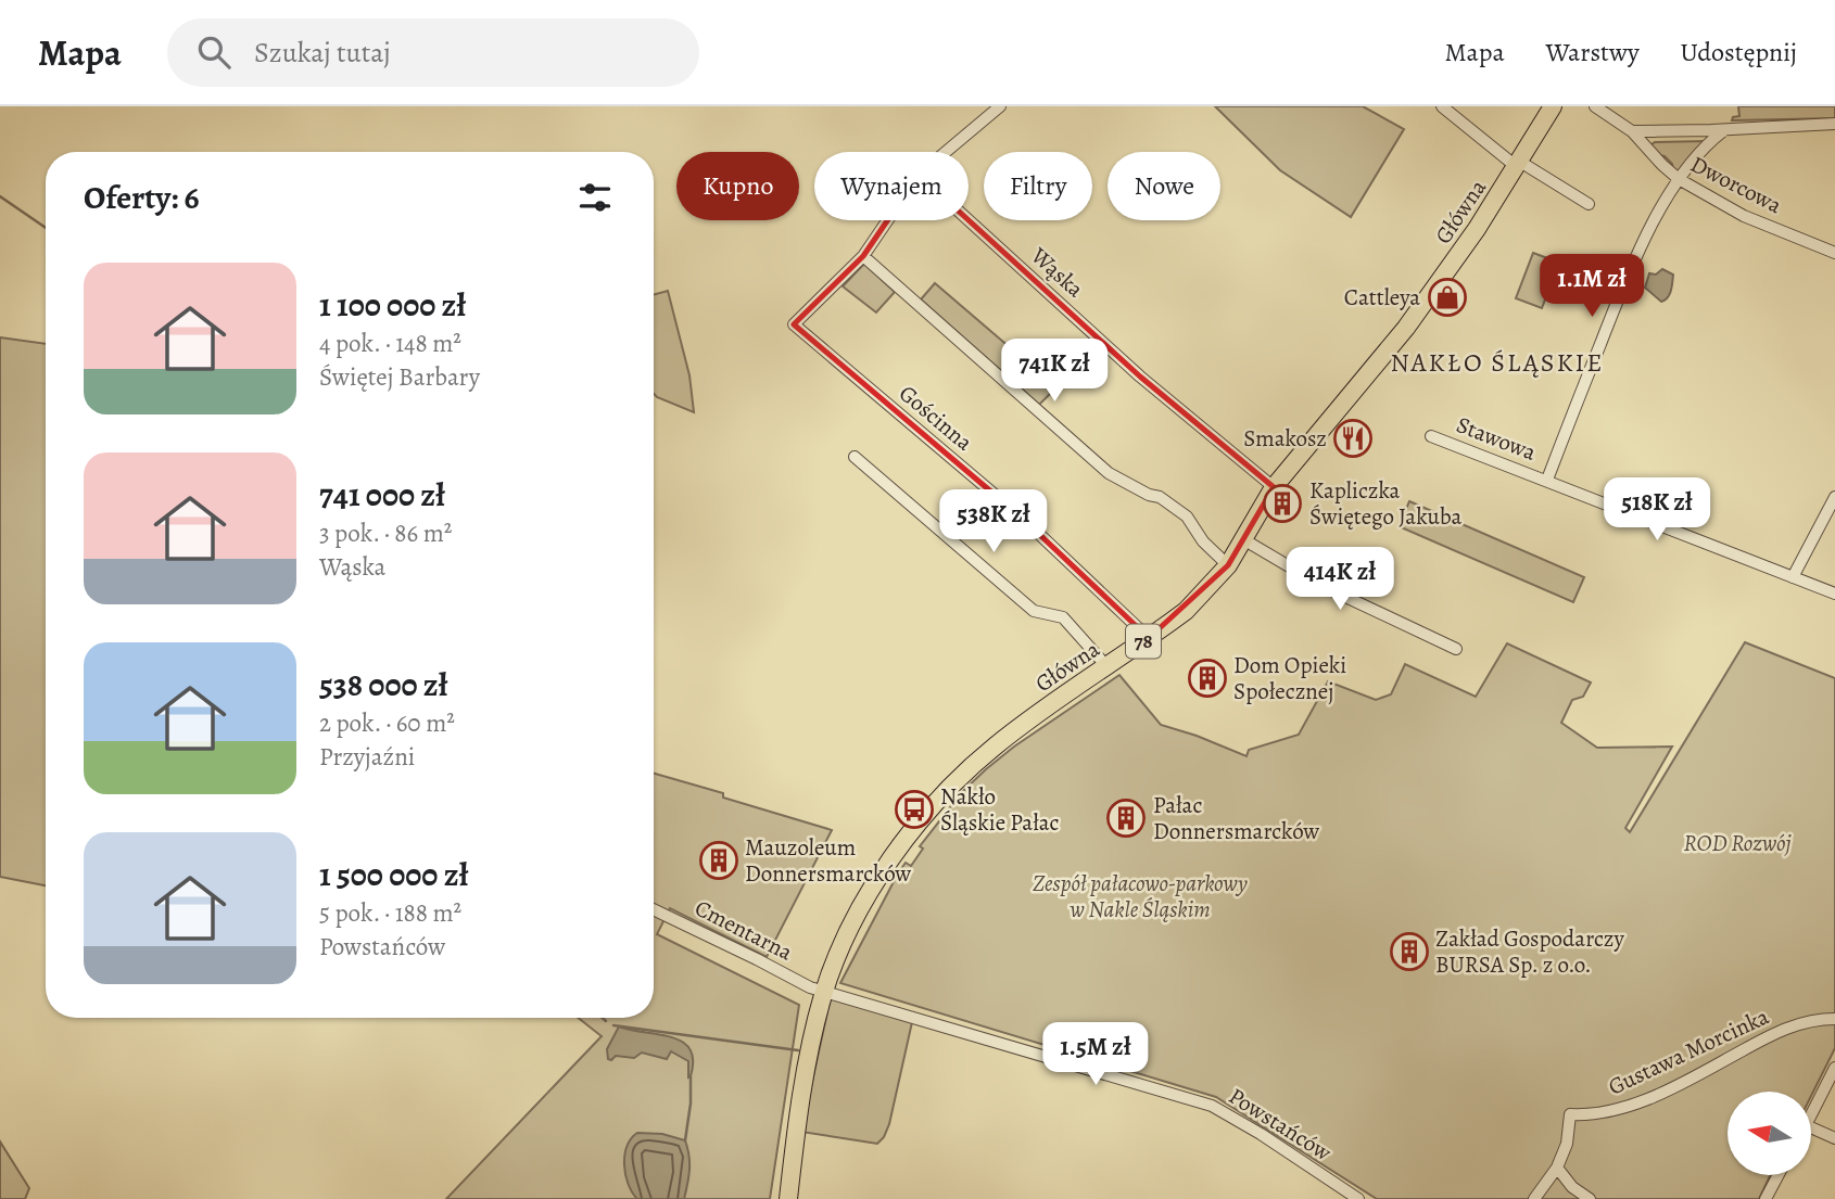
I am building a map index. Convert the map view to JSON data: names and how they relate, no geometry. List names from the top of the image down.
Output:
{
  "streets": {
    "main road": ["Główna", "78"],
    "street": [
      "Dworcowa",
      "Wąska",
      "Gościnna",
      "Stawowa",
      "Cmentarna",
      "Gustawa Morcinka",
      "Powstańców"
    ]
  },
  "crossings": [
    ["Główna", "Wąska"],
    ["Główna", "Gościnna"],
    ["Główna", "Cmentarna"],
    ["Główna", "Powstańców"],
    ["Cmentarna", "Powstańców"]
  ],
  "districts": ["NAKŁO ŚLĄSKIE"],
  "parks": ["ROD Rozwój", "Zespół pałacowo-parkowy w Nakle Śląskim"],
  "places": {
    "shop": ["Cattleya"],
    "restaurant": ["Smakosz"],
    "building": [
      "Kapliczka Świętego Jakuba",
      "Dom Opieki Społecznej",
      "Pałac Donnersmarcków",
      "Mauzoleum Donnersmarcków",
      "Zakład Gospodarczy BURSA Sp. z o.o."
    ],
    "bus stop": ["Nakło Śląskie Pałac"]
  },
  "north": "left",
  "page": {
    "header": "Mapa",
    "search": "Szukaj tutaj",
    "nav": ["Mapa", "Warstwy", "Udostępnij"],
    "chip": [
      "Kupno",
      "Wynajem",
      "Filtry",
      "Nowe"
    ],
    "heading": "Oferty: 6",
    "list": [
      {
        "name": "1 100 000 zł",
        "note": "4 pok. · 148 m² · Świętej Barbary"
      },
      {
        "name": "741 000 zł",
        "note": "3 pok. · 86 m² · Wąska"
      },
      {
        "name": "538 000 zł",
        "note": "2 pok. · 60 m² · Przyjaźni"
      },
      {
        "name": "1 500 000 zł",
        "note": "5 pok. · 188 m² · Powstańców"
      }
    ],
    "price": [
      "1.1M zł",
      "741K zł",
      "518K zł",
      "538K zł",
      "414K zł",
      "1.5M zł"
    ]
  }
}
